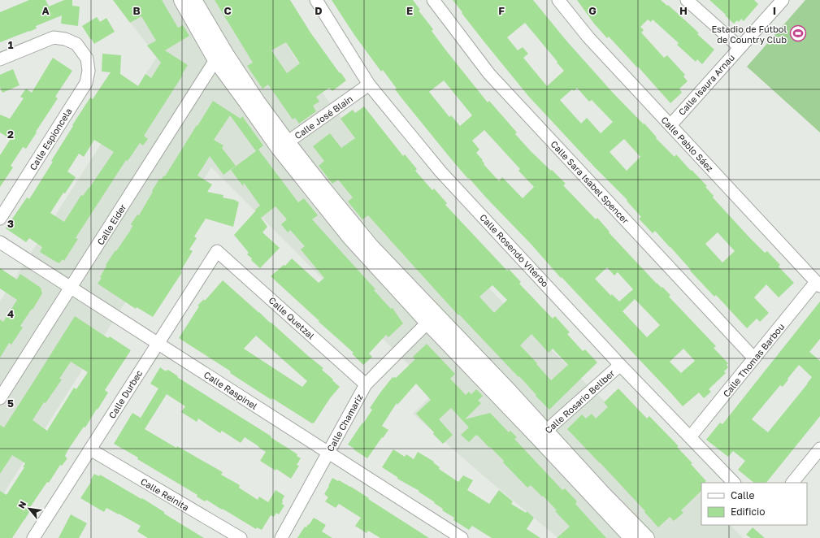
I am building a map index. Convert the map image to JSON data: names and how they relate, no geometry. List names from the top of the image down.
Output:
{
  "streets": {
    "street": [
      "Calle Isaura Arnau",
      "Calle José Blain",
      "Calle Espioncela",
      "Calle Pablo Sáez",
      "Calle Sara Isabel Spencer",
      "Calle Eider",
      "Calle Rosendo Viterbo",
      "Calle Quetzal",
      "Calle Thomas Barbou",
      "Calle Raspinel",
      "Calle Durbec",
      "Calle Rosario Bellber",
      "Calle Chamariz",
      "Calle Reinita"
    ]
  },
  "crossings": [
    ["Calle Isaura Arnau", "Calle Pablo Sáez"],
    ["Calle José Blain", "Calle Rosendo Viterbo"],
    ["Calle Pablo Sáez", "Calle Thomas Barbou"],
    ["Calle Sara Isabel Spencer", "Calle Thomas Barbou"],
    ["Calle Eider", "Calle Raspinel"],
    ["Calle Rosendo Viterbo", "Calle Thomas Barbou"],
    ["Calle Rosendo Viterbo", "Calle Rosario Bellber"],
    ["Calle Quetzal", "Calle Durbec"],
    ["Calle Quetzal", "Calle Chamariz"],
    ["Calle Raspinel", "Calle Durbec"],
    ["Calle Raspinel", "Calle Chamariz"],
    ["Calle Durbec", "Calle Reinita"]
  ],
  "places": {
    "sports": ["Estadio de Fútbol de Country Club"]
  },
  "legend": ["Calle", "Edificio"],
  "north": "top left",
  "grid": {
    "columns": [
      "A",
      "B",
      "C",
      "D",
      "E",
      "F",
      "G",
      "H",
      "I"
    ],
    "rows": [
      "1",
      "2",
      "3",
      "4",
      "5"
    ]
  }
}
